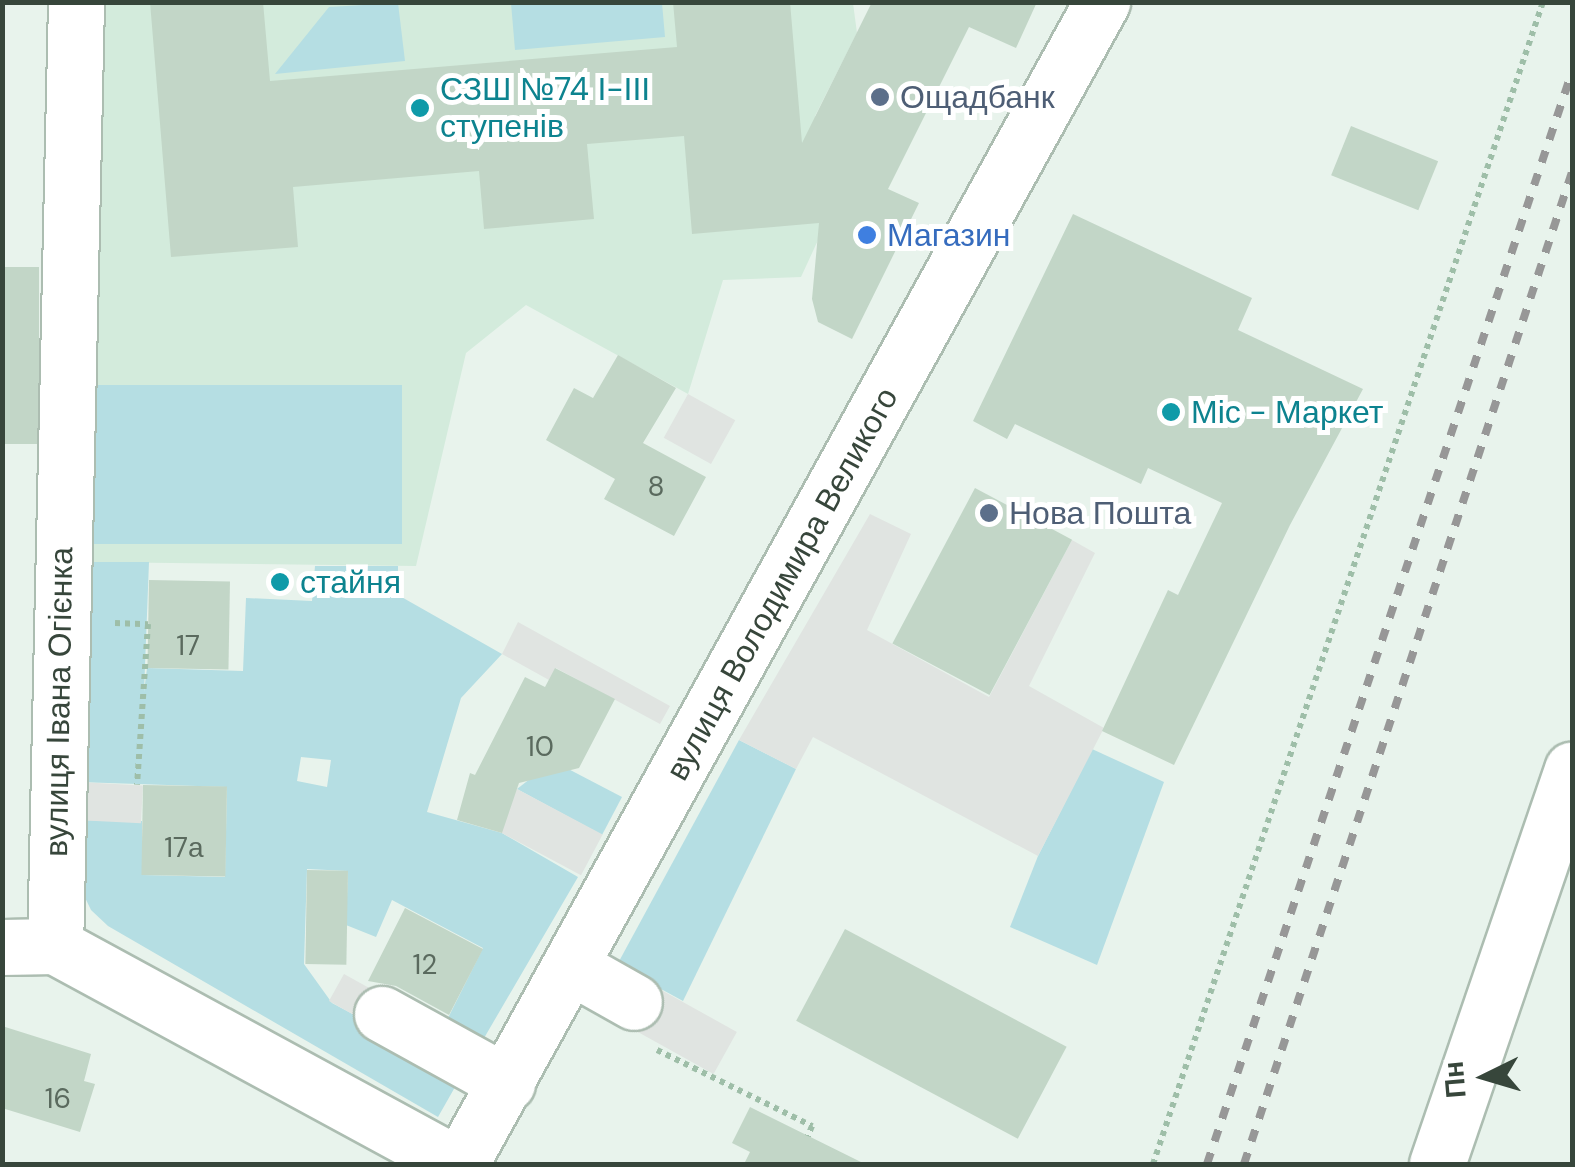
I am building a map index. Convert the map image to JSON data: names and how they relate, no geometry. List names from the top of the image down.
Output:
{
  "streets": {
    "street": ["вулиця Володимира Великого", "вулиця Івана Огієнка"]
  },
  "crossings": [
    ["вулиця Володимира Великого", "вулиця Івана Огієнка"]
  ],
  "places": [
    "Ощадбанк",
    "СЗШ №74 І-ІІІ ступенів",
    "Магазин",
    "Міс - Маркет",
    "Нова Пошта",
    "стайня"
  ],
  "house_numbers": [
    "8",
    "17",
    "10",
    "17а",
    "12",
    "16"
  ],
  "north": "left"
}
